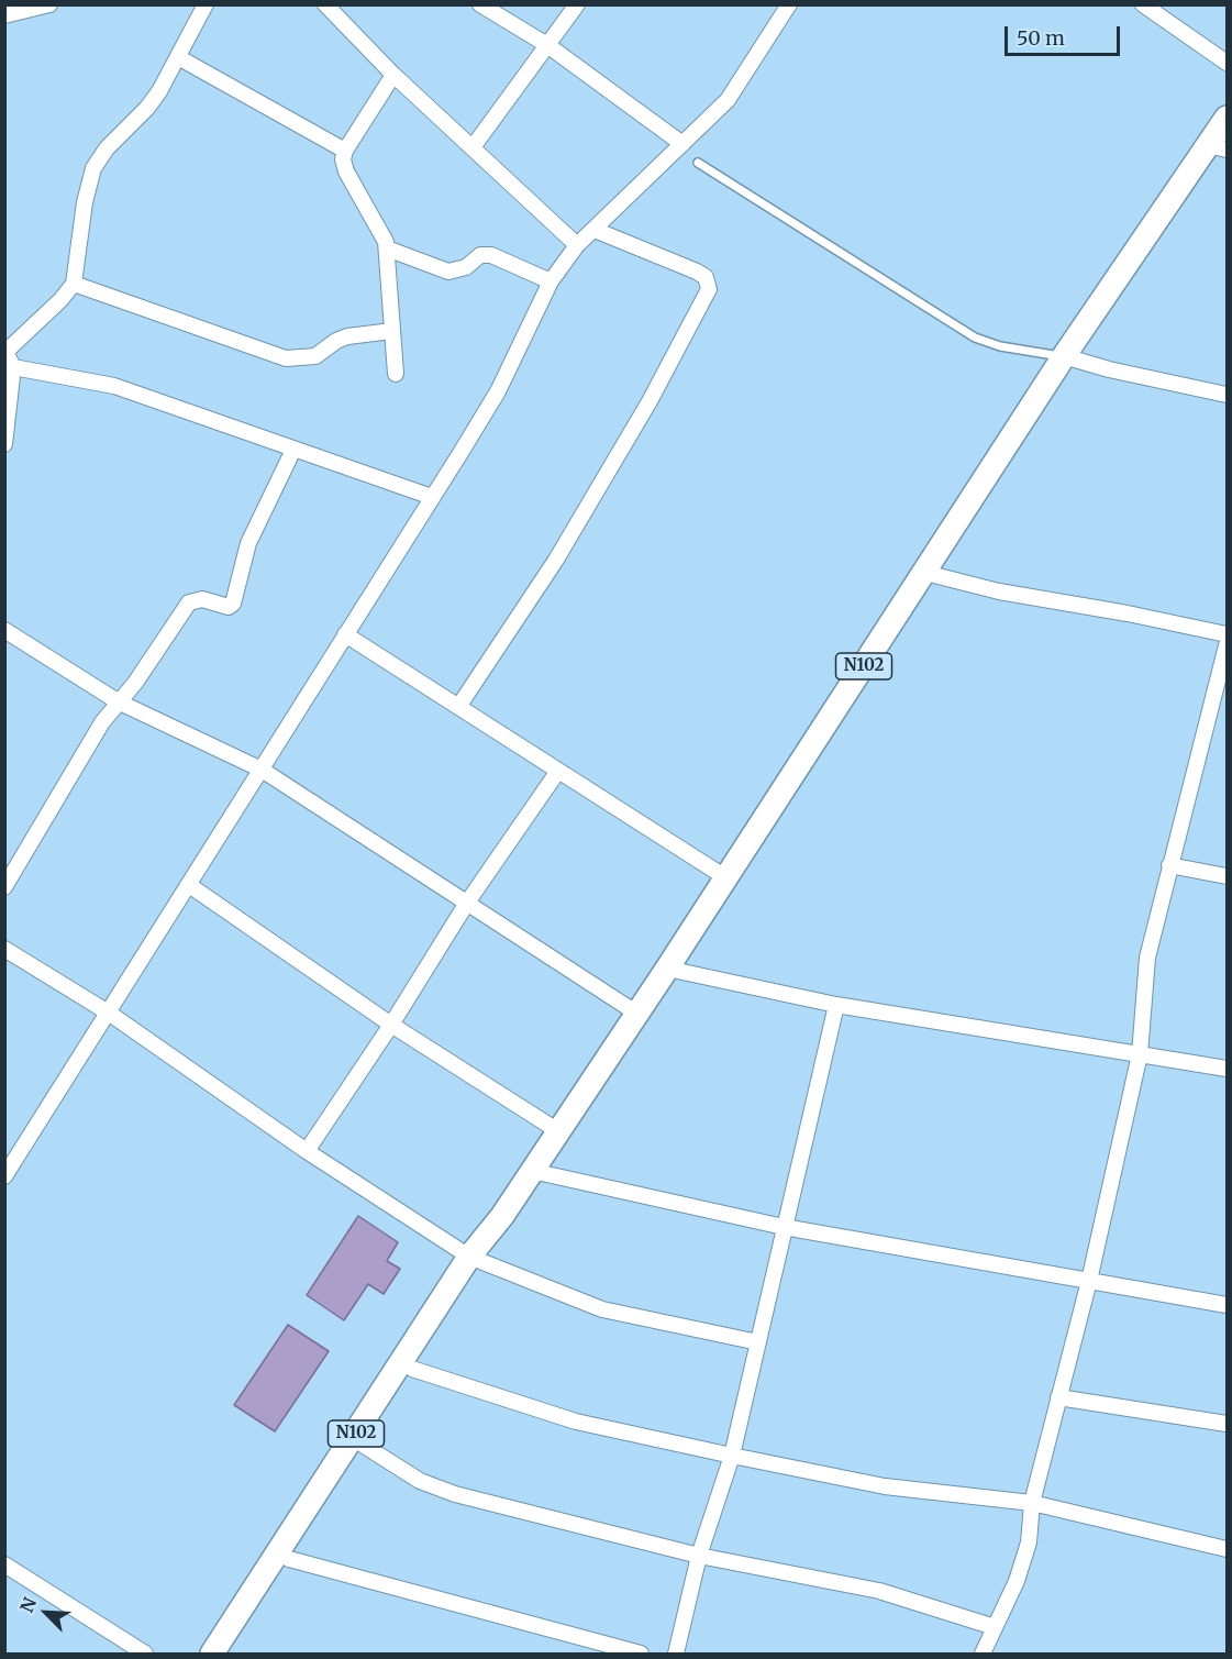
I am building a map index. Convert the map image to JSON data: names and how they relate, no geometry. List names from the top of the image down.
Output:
{
  "streets": {
    "main road": ["N102"]
  },
  "scale_bar": "50 m",
  "north": "top left"
}
